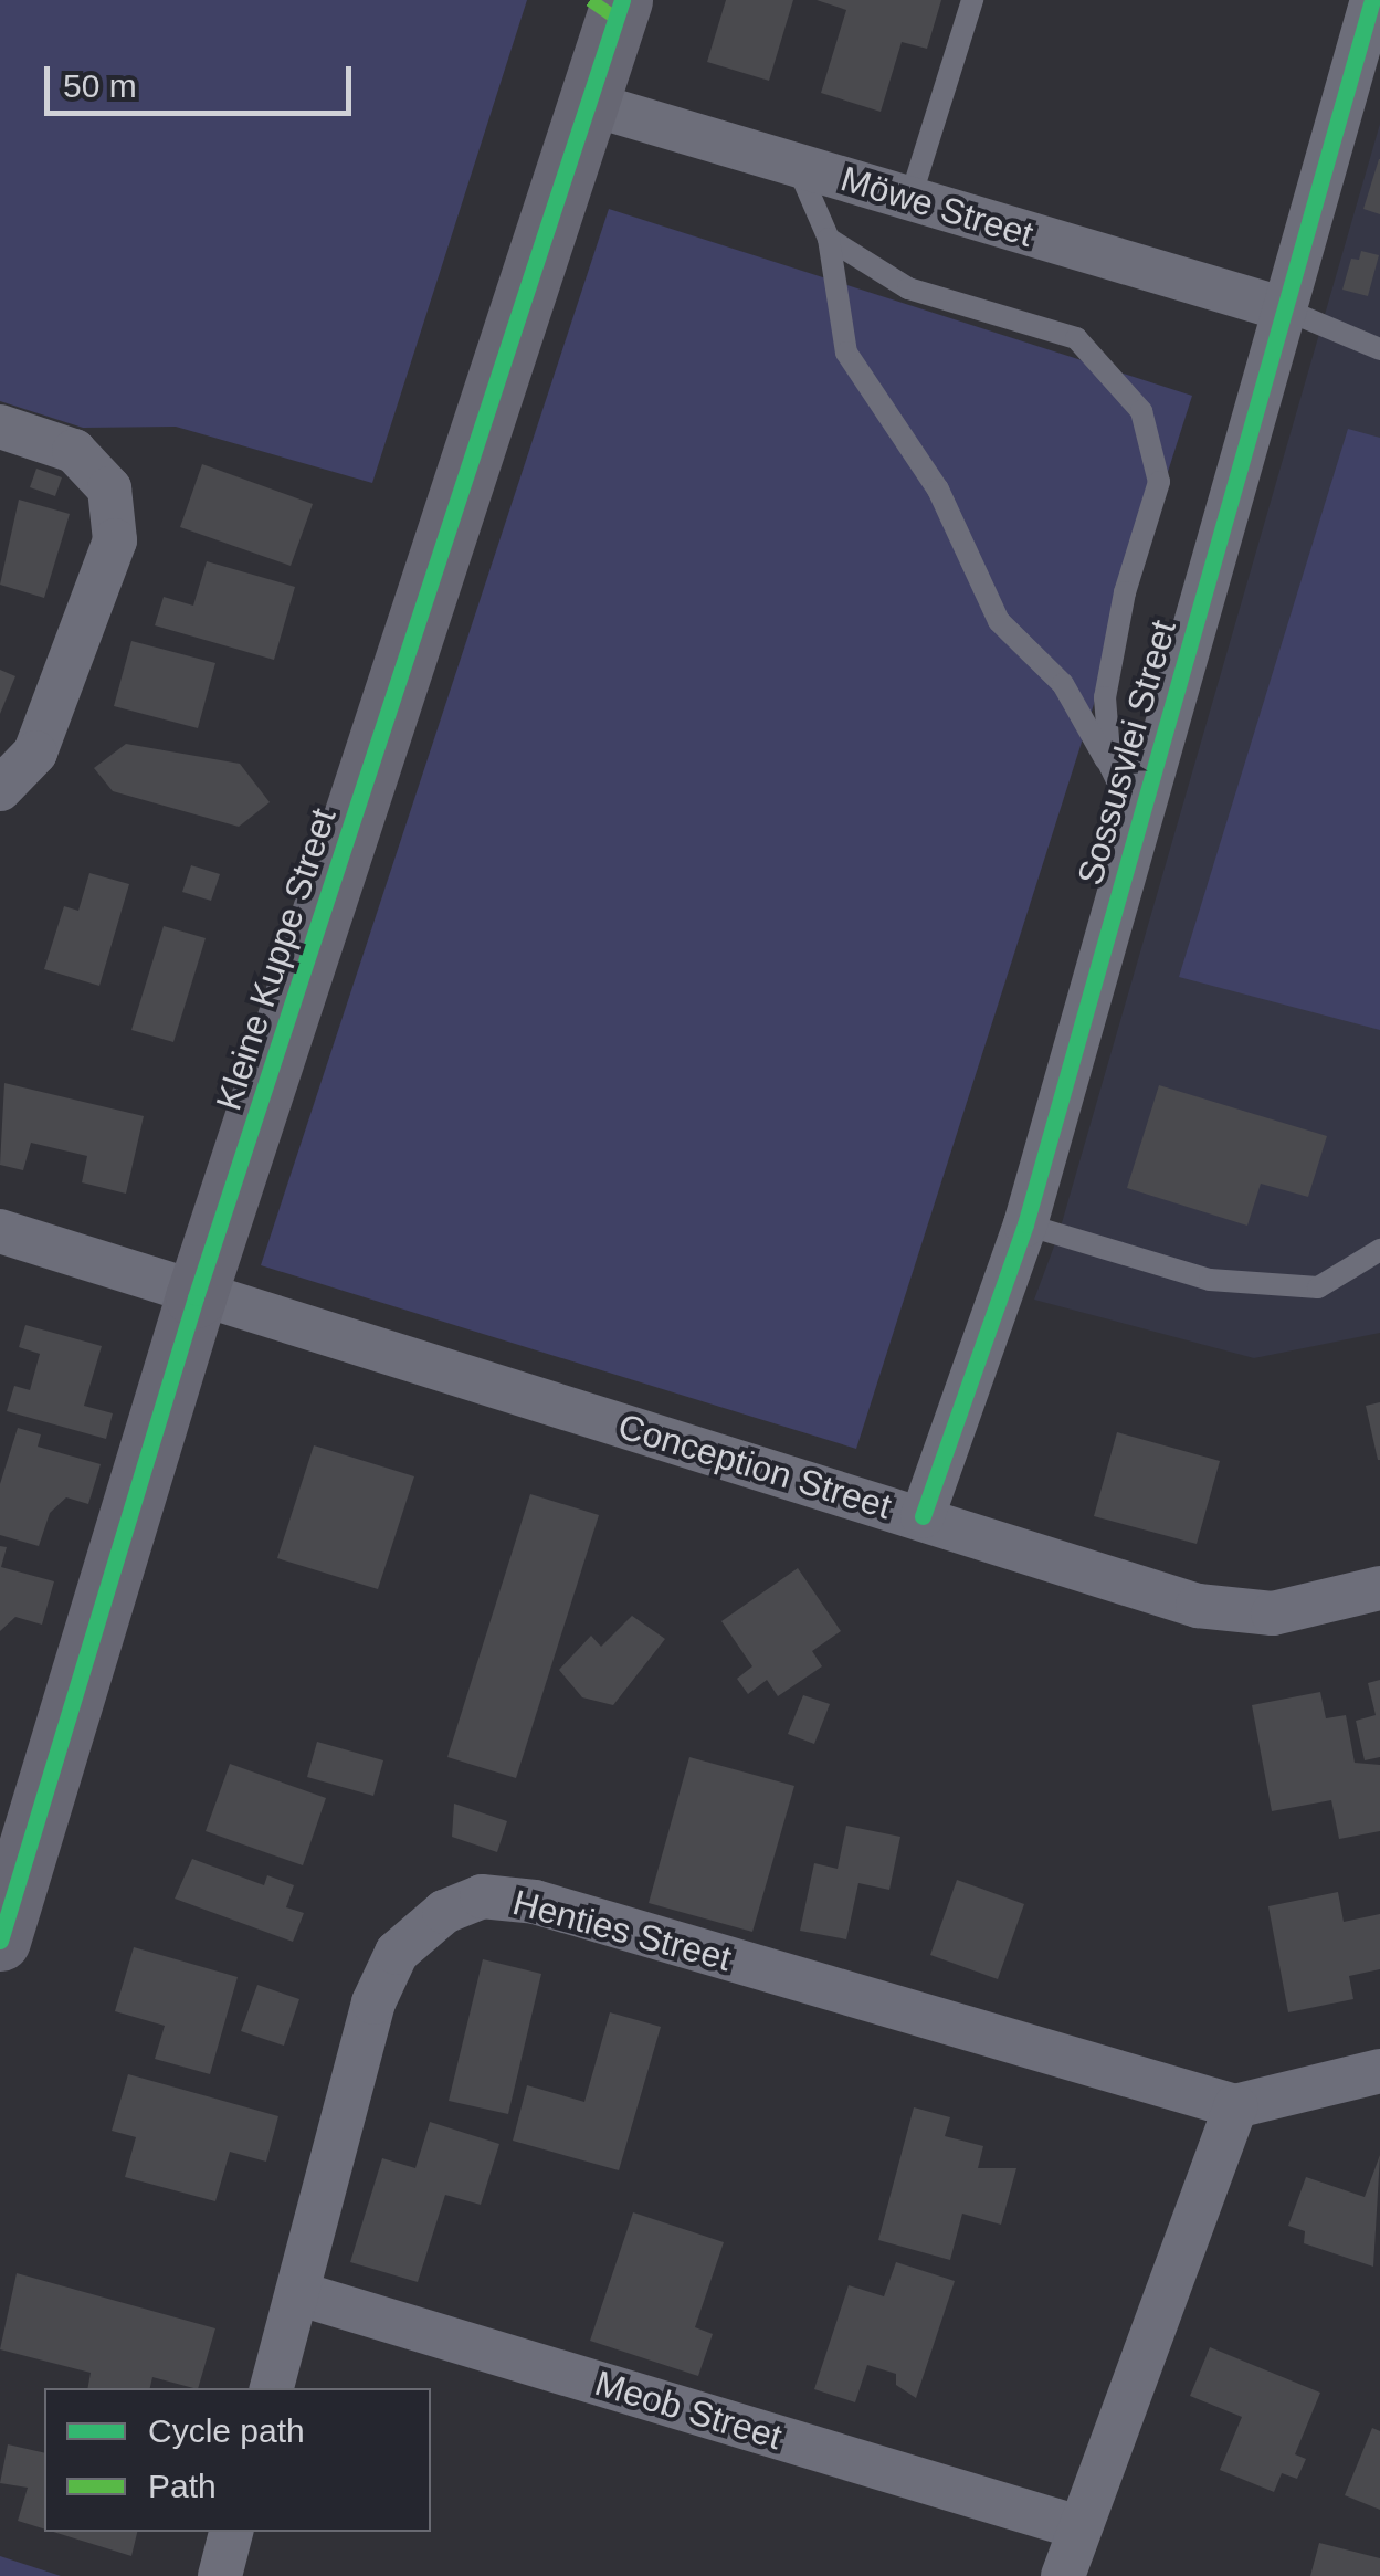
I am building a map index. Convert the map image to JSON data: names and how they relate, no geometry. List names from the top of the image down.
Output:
{
  "streets": {
    "street": [
      "Möwe Street",
      "Sossusvlei Street",
      "Kleine Kuppe Street",
      "Conception Street",
      "Henties Street",
      "Meob Street"
    ]
  },
  "crossings": [
    ["Möwe Street", "Sossusvlei Street"],
    ["Möwe Street", "Kleine Kuppe Street"],
    ["Sossusvlei Street", "Conception Street"],
    ["Kleine Kuppe Street", "Conception Street"],
    ["Henties Street", "Meob Street"]
  ],
  "legend": ["Cycle path", "Path"],
  "scale_bar": "50 m"
}
